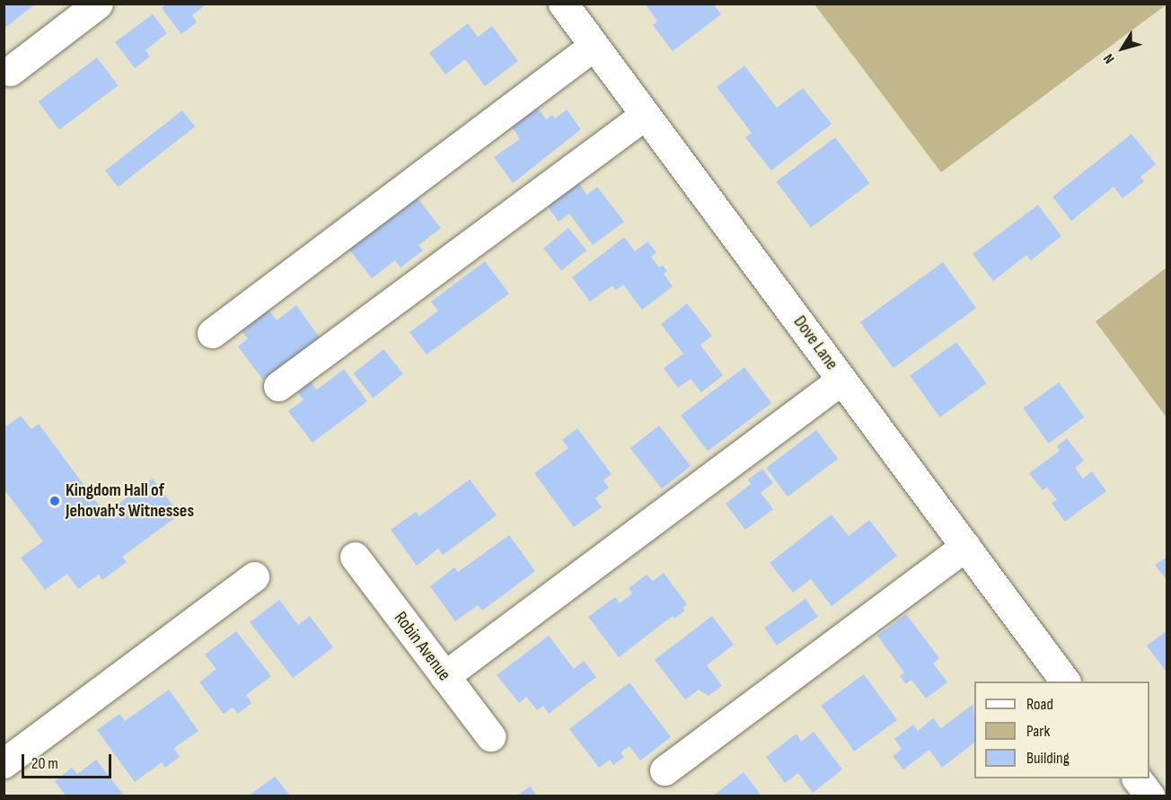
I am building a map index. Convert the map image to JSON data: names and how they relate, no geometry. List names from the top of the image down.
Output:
{
  "streets": {
    "street": ["Dove Lane", "Robin Avenue"]
  },
  "places": ["Kingdom Hall of Jehovah's Witnesses"],
  "legend": ["Road", "Park", "Building"],
  "scale_bar": "20 m",
  "north": "bottom left"
}
